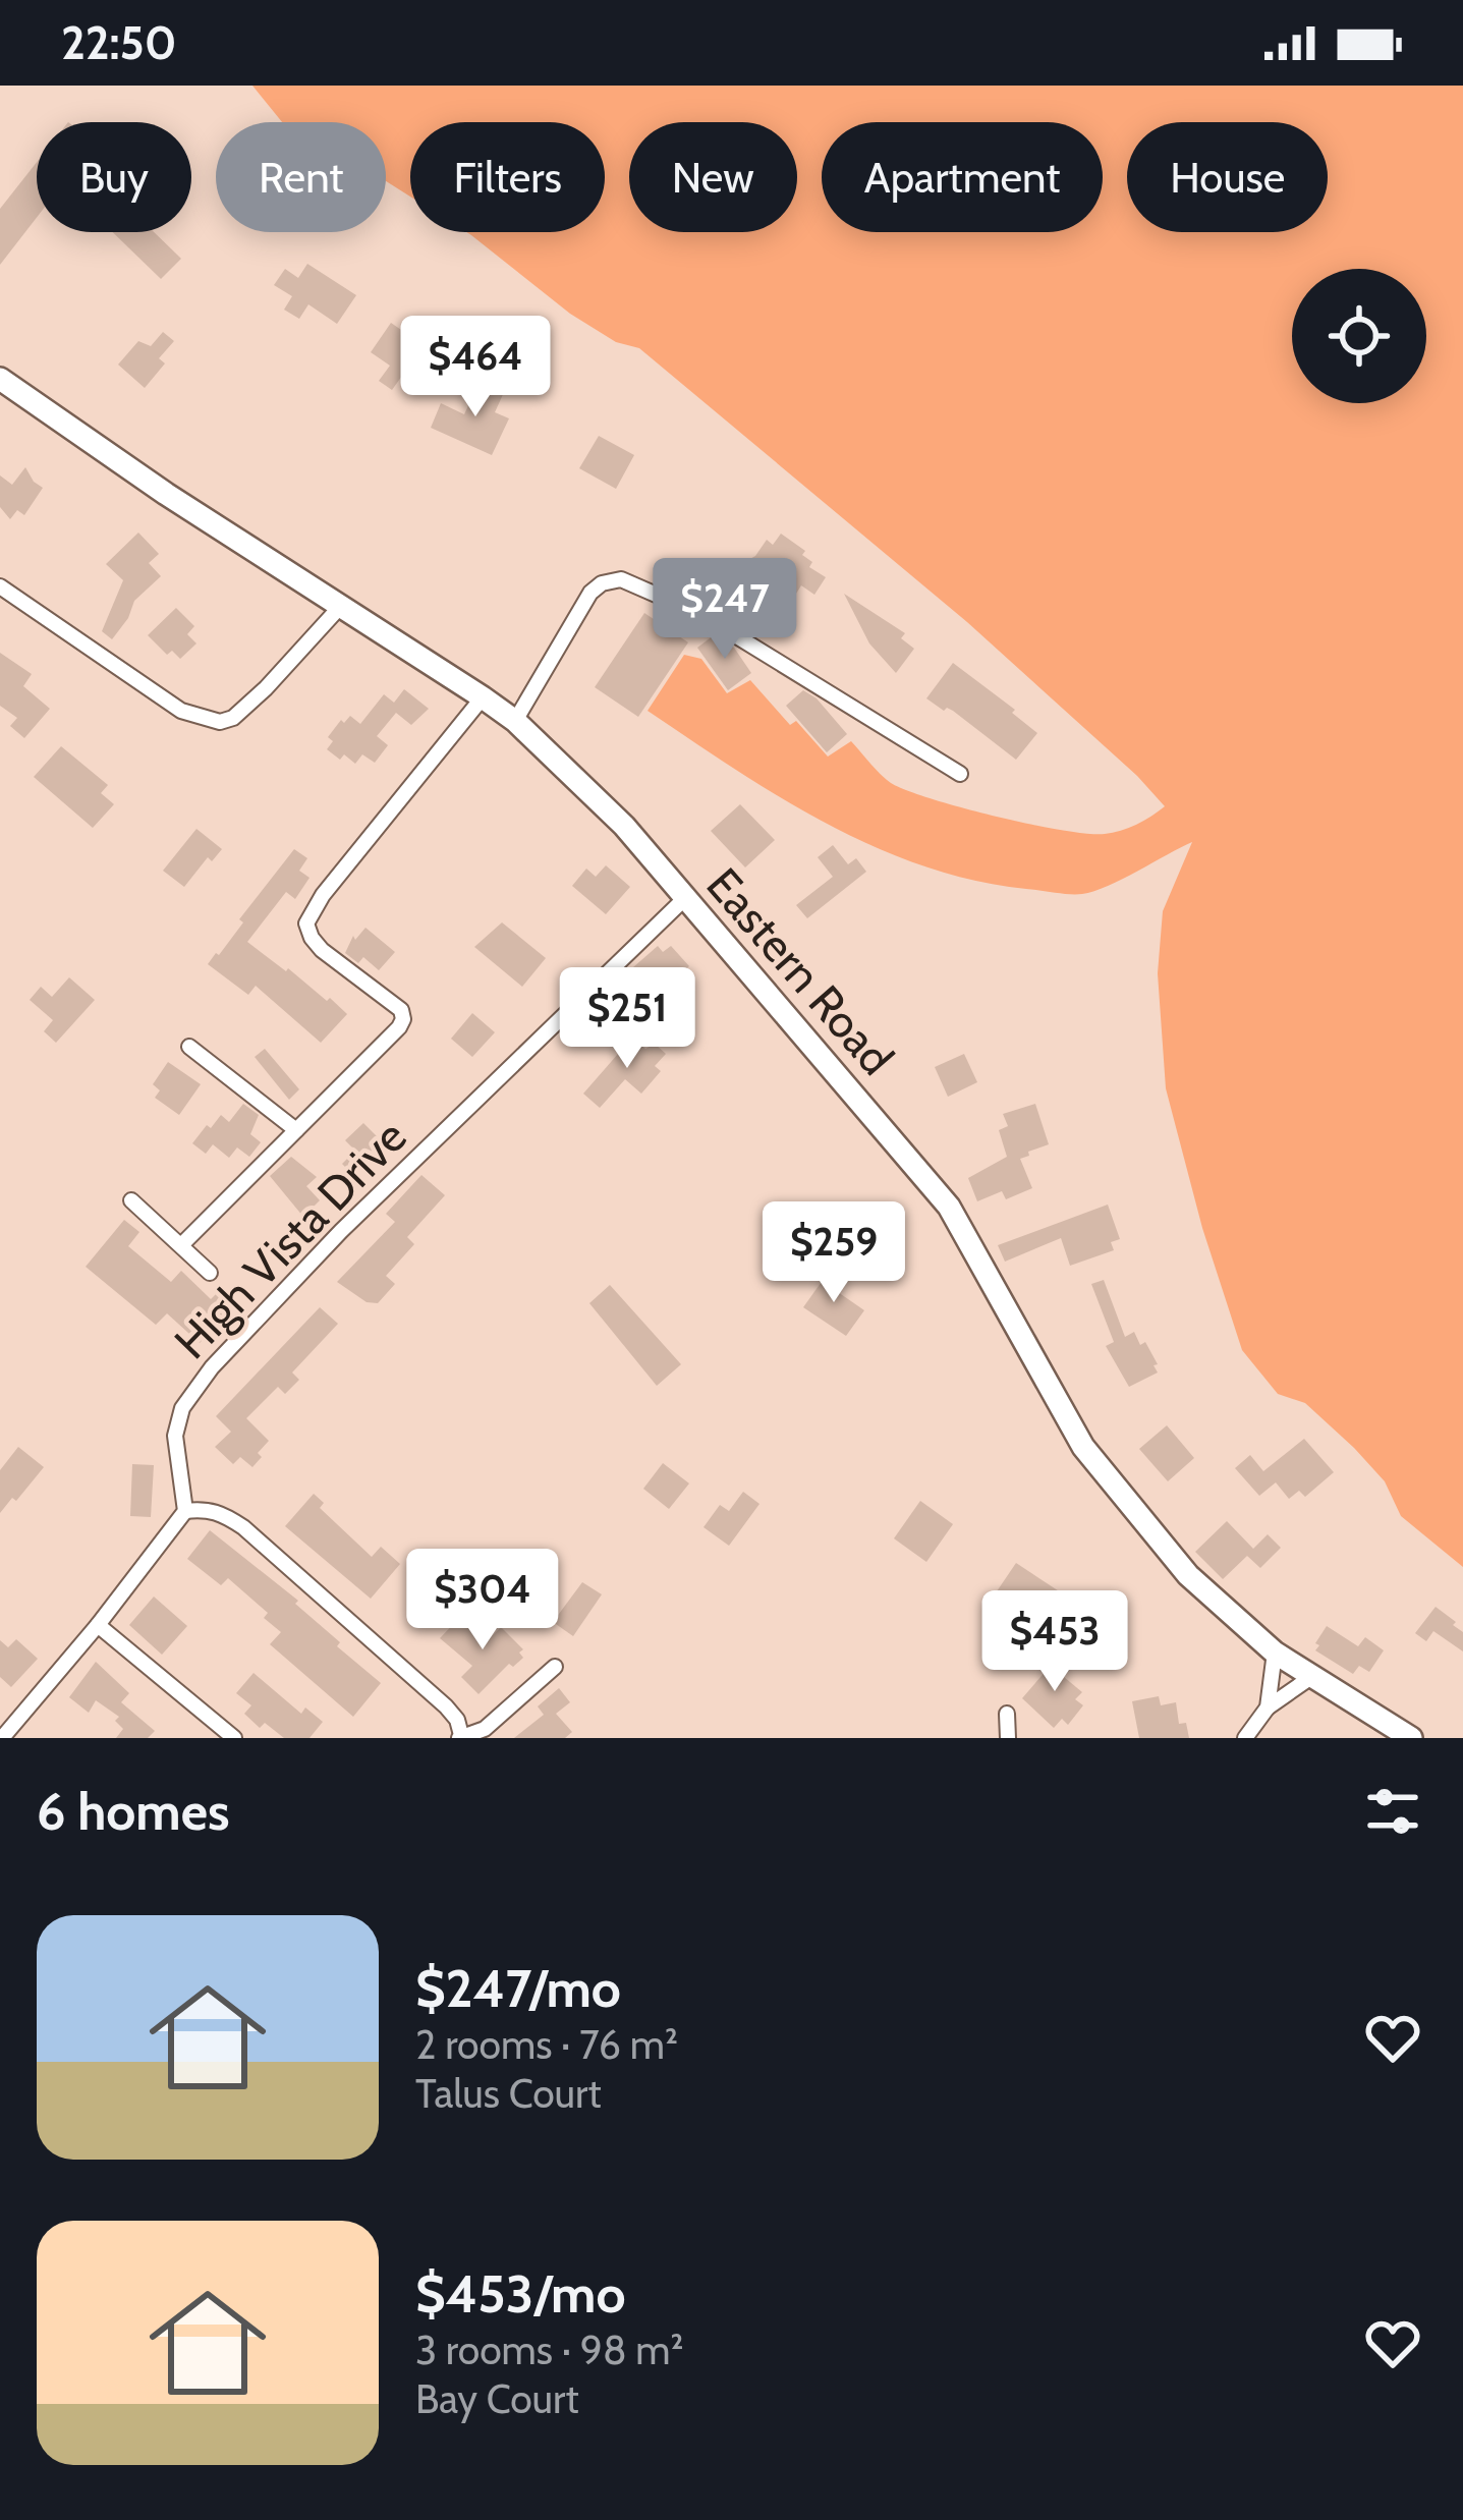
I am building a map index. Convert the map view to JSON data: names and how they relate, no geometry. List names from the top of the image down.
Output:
{
  "streets": {
    "highway": ["Eastern Road"],
    "street": ["High Vista Drive"]
  },
  "crossings": [
    ["Eastern Road", "High Vista Drive"]
  ],
  "page": {
    "status": "22:50",
    "chip": [
      "Buy",
      "Rent",
      "Filters",
      "New",
      "Apartment",
      "House"
    ],
    "price": [
      "$464",
      "$247",
      "$251",
      "$259",
      "$304",
      "$453"
    ],
    "heading": "6 homes",
    "list": [
      {
        "name": "$247/mo",
        "note": "2 rooms · 76 m² · Talus Court"
      },
      {
        "name": "$453/mo",
        "note": "3 rooms · 98 m² · Bay Court"
      }
    ]
  }
}
